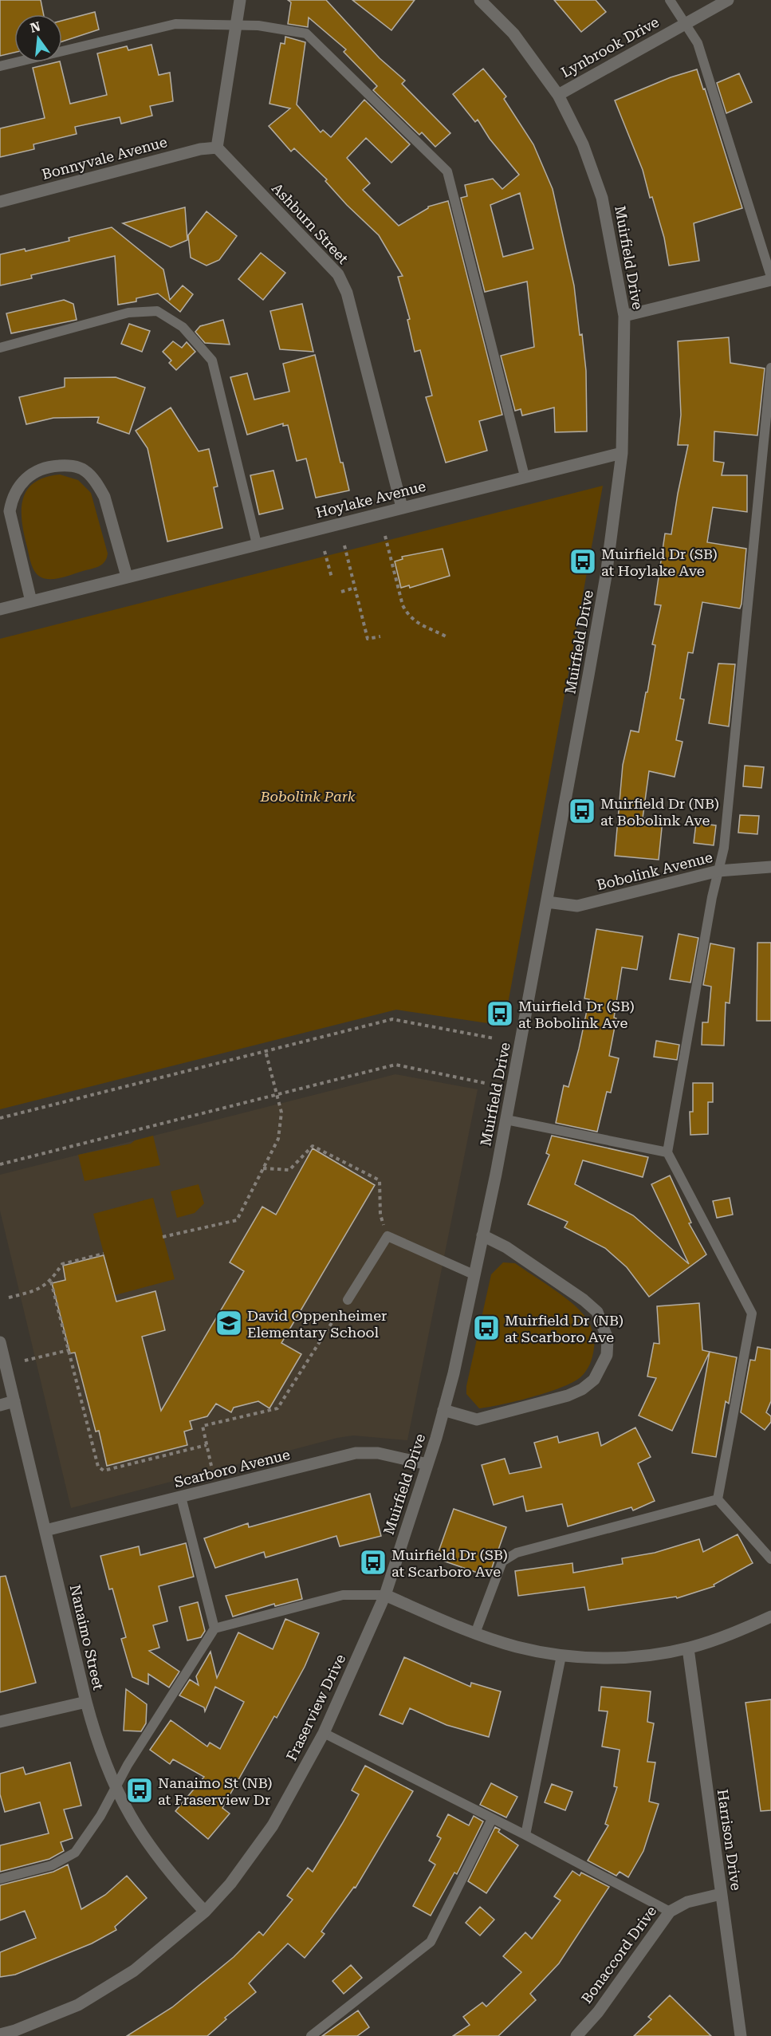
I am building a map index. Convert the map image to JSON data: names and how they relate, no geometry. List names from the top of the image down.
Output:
{
  "streets": {
    "street": [
      "Lynbrook Drive",
      "Bonnyvale Avenue",
      "Ashburn Street",
      "Muirfield Drive",
      "Hoylake Avenue",
      "Bobolink Avenue",
      "Scarboro Avenue",
      "Nanaimo Street",
      "Fraserview Drive",
      "Harrison Drive",
      "Bonaccord Drive"
    ]
  },
  "crossings": [
    ["Lynbrook Drive", "Muirfield Drive"],
    ["Bonnyvale Avenue", "Ashburn Street"],
    ["Ashburn Street", "Hoylake Avenue"],
    ["Muirfield Drive", "Hoylake Avenue"],
    ["Muirfield Drive", "Bobolink Avenue"],
    ["Muirfield Drive", "Scarboro Avenue"],
    ["Muirfield Drive", "Fraserview Drive"],
    ["Scarboro Avenue", "Nanaimo Street"],
    ["Nanaimo Street", "Fraserview Drive"],
    ["Harrison Drive", "Bonaccord Drive"]
  ],
  "parks": ["Bobolink Park"],
  "places": {
    "bus stop": [
      "Muirfield Dr (SB) at Hoylake Ave",
      "Muirfield Dr (NB) at Bobolink Ave",
      "Muirfield Dr (SB) at Bobolink Ave",
      "Muirfield Dr (NB) at Scarboro Ave",
      "Muirfield Dr (SB) at Scarboro Ave",
      "Nanaimo St (NB) at Fraserview Dr"
    ],
    "school or university": ["David Oppenheimer Elementary School"]
  },
  "north": "top"
}
